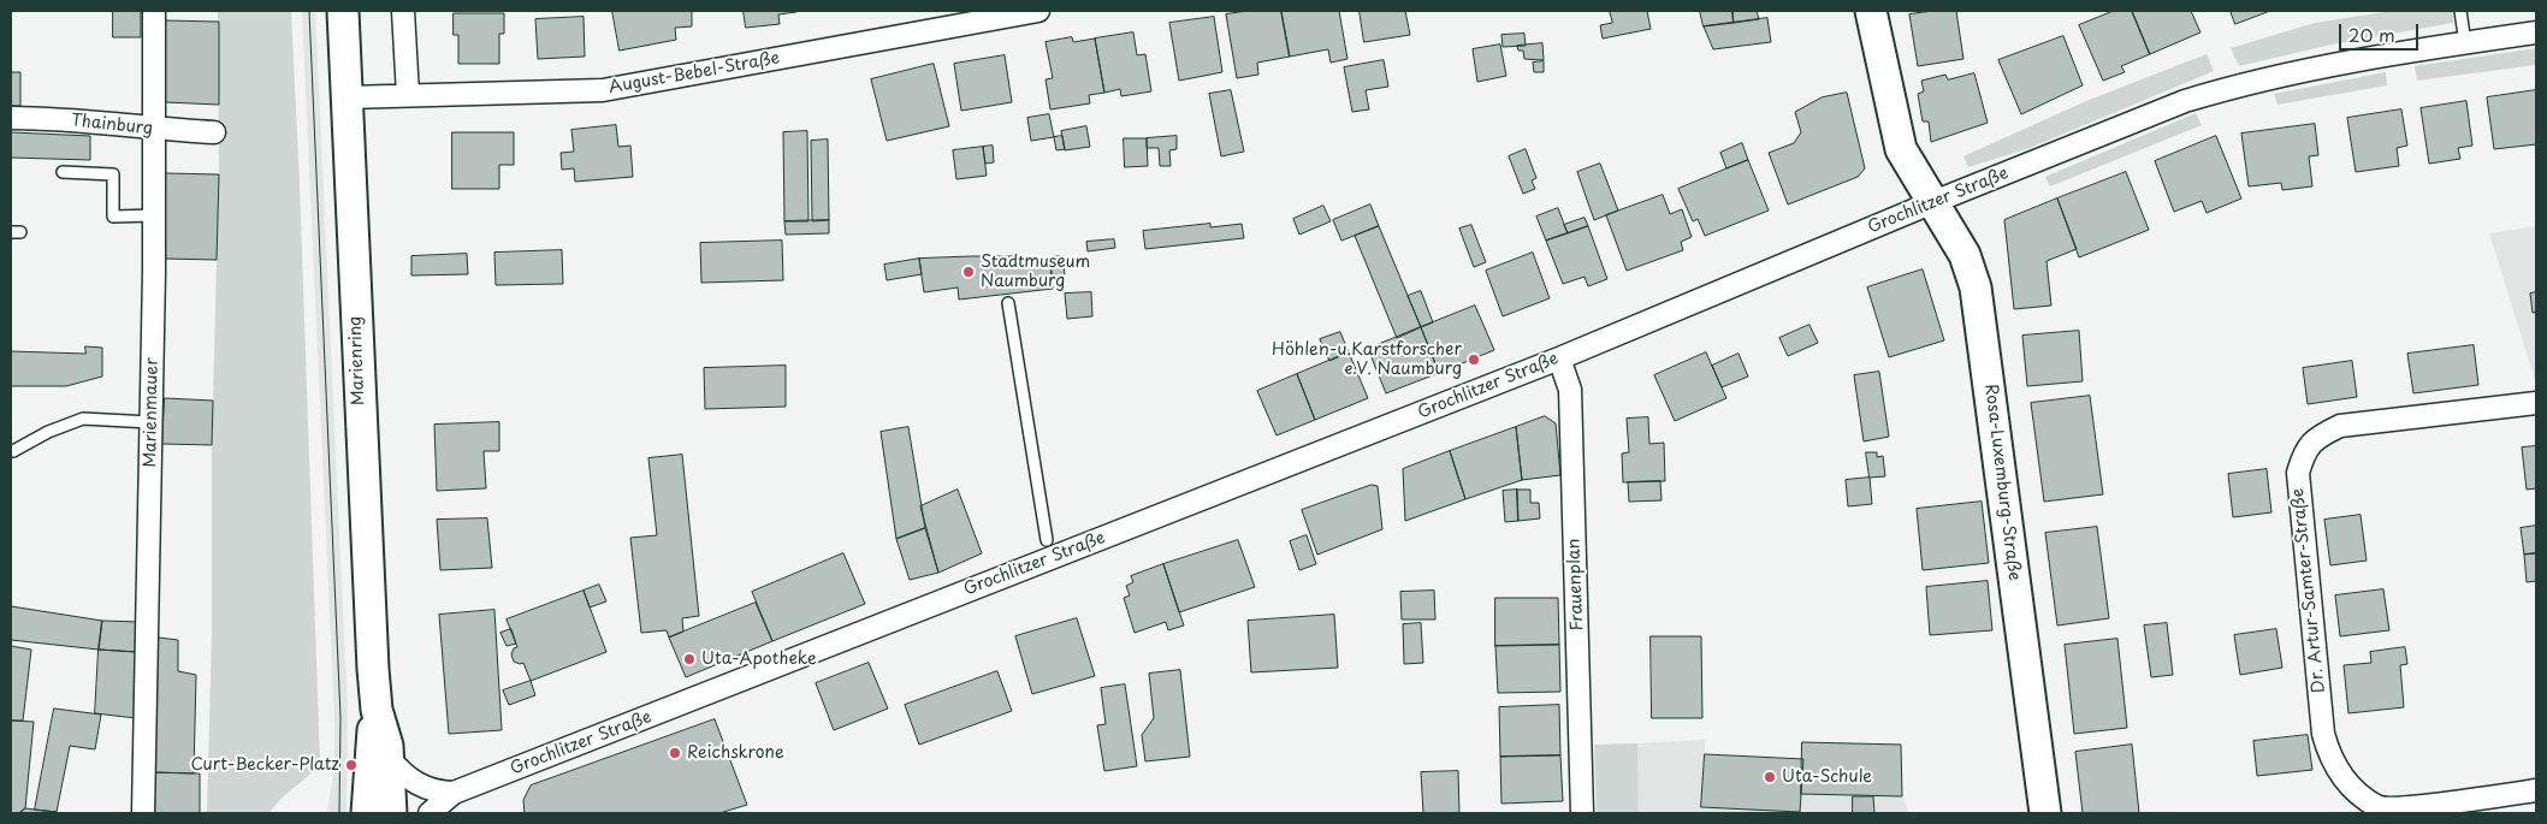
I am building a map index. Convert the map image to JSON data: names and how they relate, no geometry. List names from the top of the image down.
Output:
{
  "streets": {
    "main road": ["Marienring", "Rosa-Luxemburg-Straße"],
    "street": [
      "August-Bebel-Straße",
      "Thainburg",
      "Grochlitzer Straße",
      "Marienmauer",
      "Frauenplan",
      "Dr. Artur-Samter-Straße"
    ]
  },
  "crossings": [
    ["August-Bebel-Straße", "Marienring"],
    ["Thainburg", "Marienmauer"],
    ["Grochlitzer Straße", "Rosa-Luxemburg-Straße"],
    ["Grochlitzer Straße", "Frauenplan"]
  ],
  "places": [
    "Stadtmuseum Naumburg",
    "Höhlen-u.Karstforscher e.V. Naumburg",
    "Uta-Apotheke",
    "Reichskrone",
    "Curt-Becker-Platz",
    "Uta-Schule"
  ],
  "scale_bar": "20 m"
}
